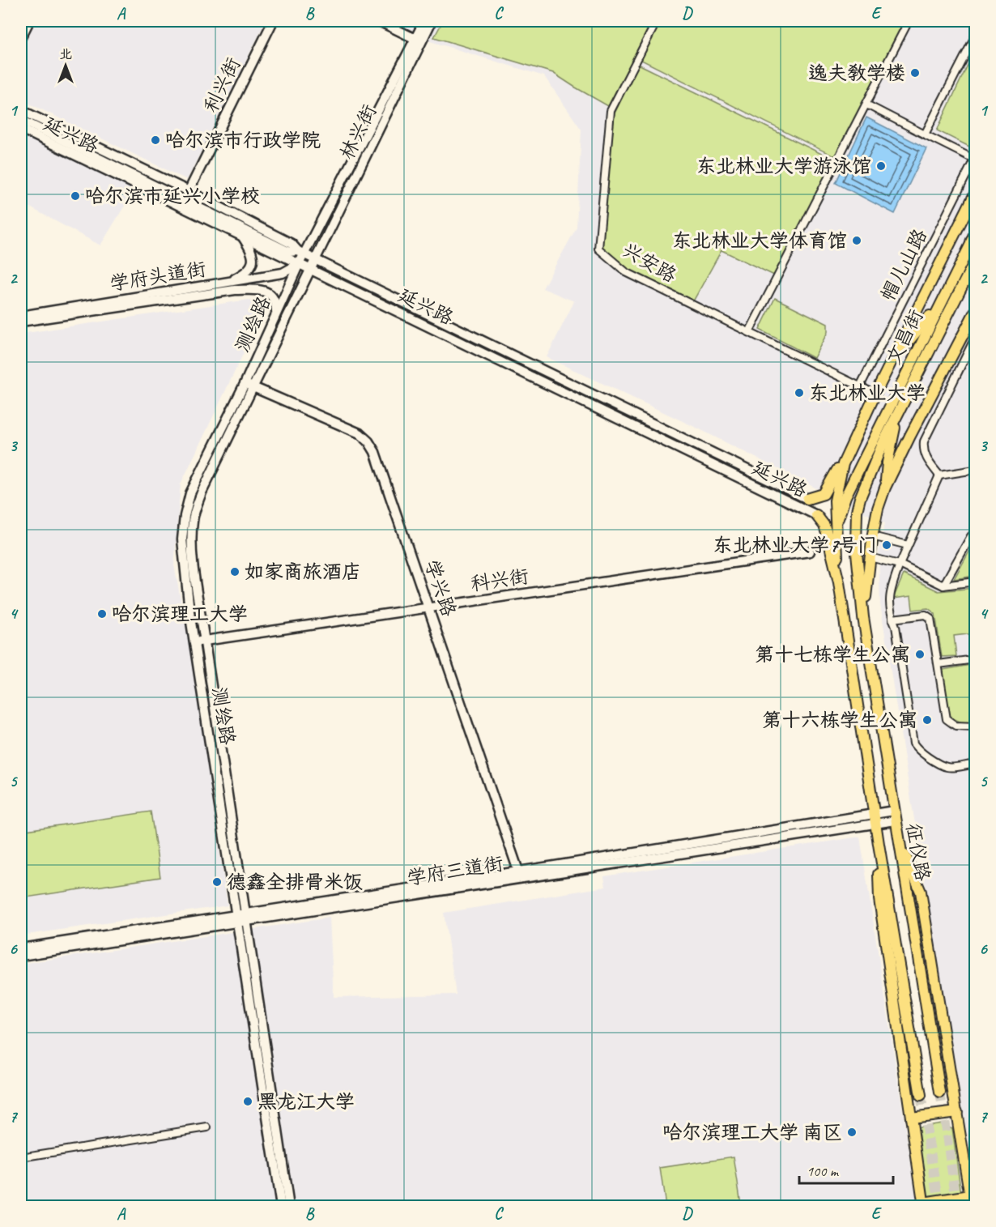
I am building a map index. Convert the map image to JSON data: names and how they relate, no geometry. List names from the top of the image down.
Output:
{
  "streets": {
    "main road": [
      "利兴街",
      "林兴街",
      "延兴路",
      "学府头道街",
      "测绘路",
      "文昌街",
      "科兴街",
      "学兴路",
      "征仪路",
      "学府三道街"
    ],
    "street": ["兴安路", "帽儿山路"]
  },
  "crossings": [
    ["利兴街", "延兴路"],
    ["林兴街", "延兴路"],
    ["林兴街", "测绘路"],
    ["延兴路", "学府头道街"],
    ["延兴路", "测绘路"],
    ["兴安路", "帽儿山路"],
    ["学府头道街", "测绘路"],
    ["测绘路", "科兴街"],
    ["测绘路", "学兴路"],
    ["测绘路", "学府三道街"],
    ["文昌街", "征仪路"],
    ["科兴街", "学兴路"],
    ["学兴路", "学府三道街"],
    ["征仪路", "学府三道街"]
  ],
  "places": [
    "逸夫教学楼",
    "哈尔滨市行政学院",
    "东北林业大学游泳馆",
    "哈尔滨市延兴小学校",
    "东北林业大学体育馆",
    "东北林业大学",
    "东北林业大学7号门",
    "如家商旅酒店",
    "哈尔滨理工大学",
    "第十七栋学生公寓",
    "第十六栋学生公寓",
    "德鑫全排骨米饭",
    "黑龙江大学",
    "哈尔滨理工大学 南区"
  ],
  "scale_bar": "100 m",
  "north": "top",
  "grid": {
    "columns": [
      "A",
      "B",
      "C",
      "D",
      "E"
    ],
    "rows": [
      "1",
      "2",
      "3",
      "4",
      "5",
      "6",
      "7"
    ]
  }
}
